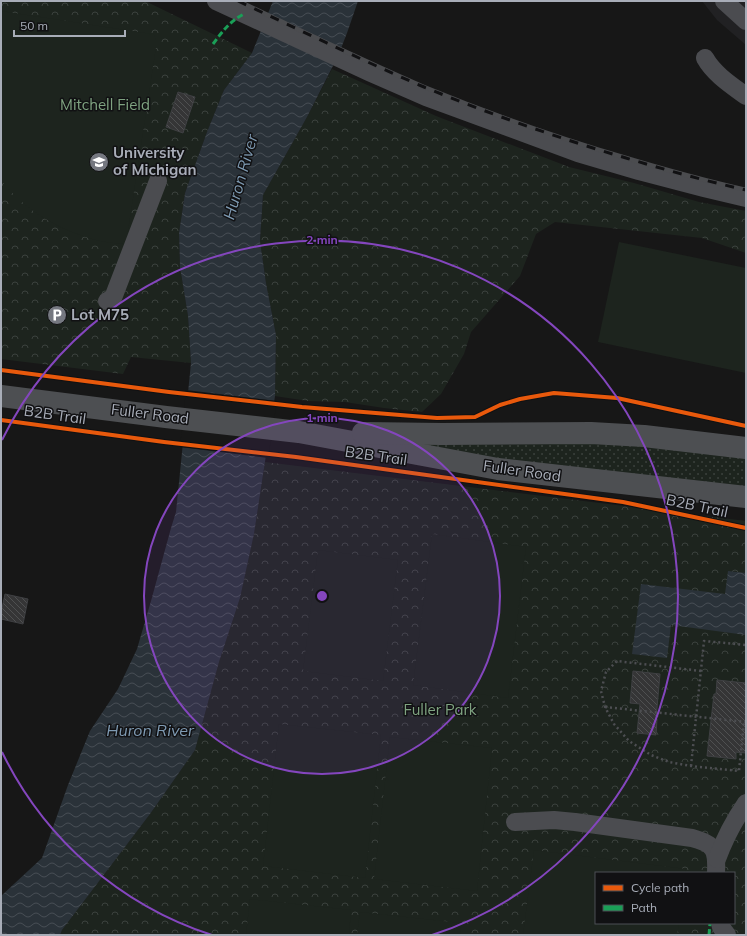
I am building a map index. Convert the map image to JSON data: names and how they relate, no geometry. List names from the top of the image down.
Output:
{
  "streets": {
    "main road": ["Fuller Road"],
    "cycle path": ["B2B Trail"]
  },
  "water": ["Huron River"],
  "parks": ["Mitchell Field", "Fuller Park"],
  "places": {
    "school or university": ["University of Michigan"],
    "parking": ["Lot M75"]
  },
  "legend": ["Cycle path", "Path"],
  "scale_bar": "50 m",
  "rings": ["2 min", "1 min"]
}
